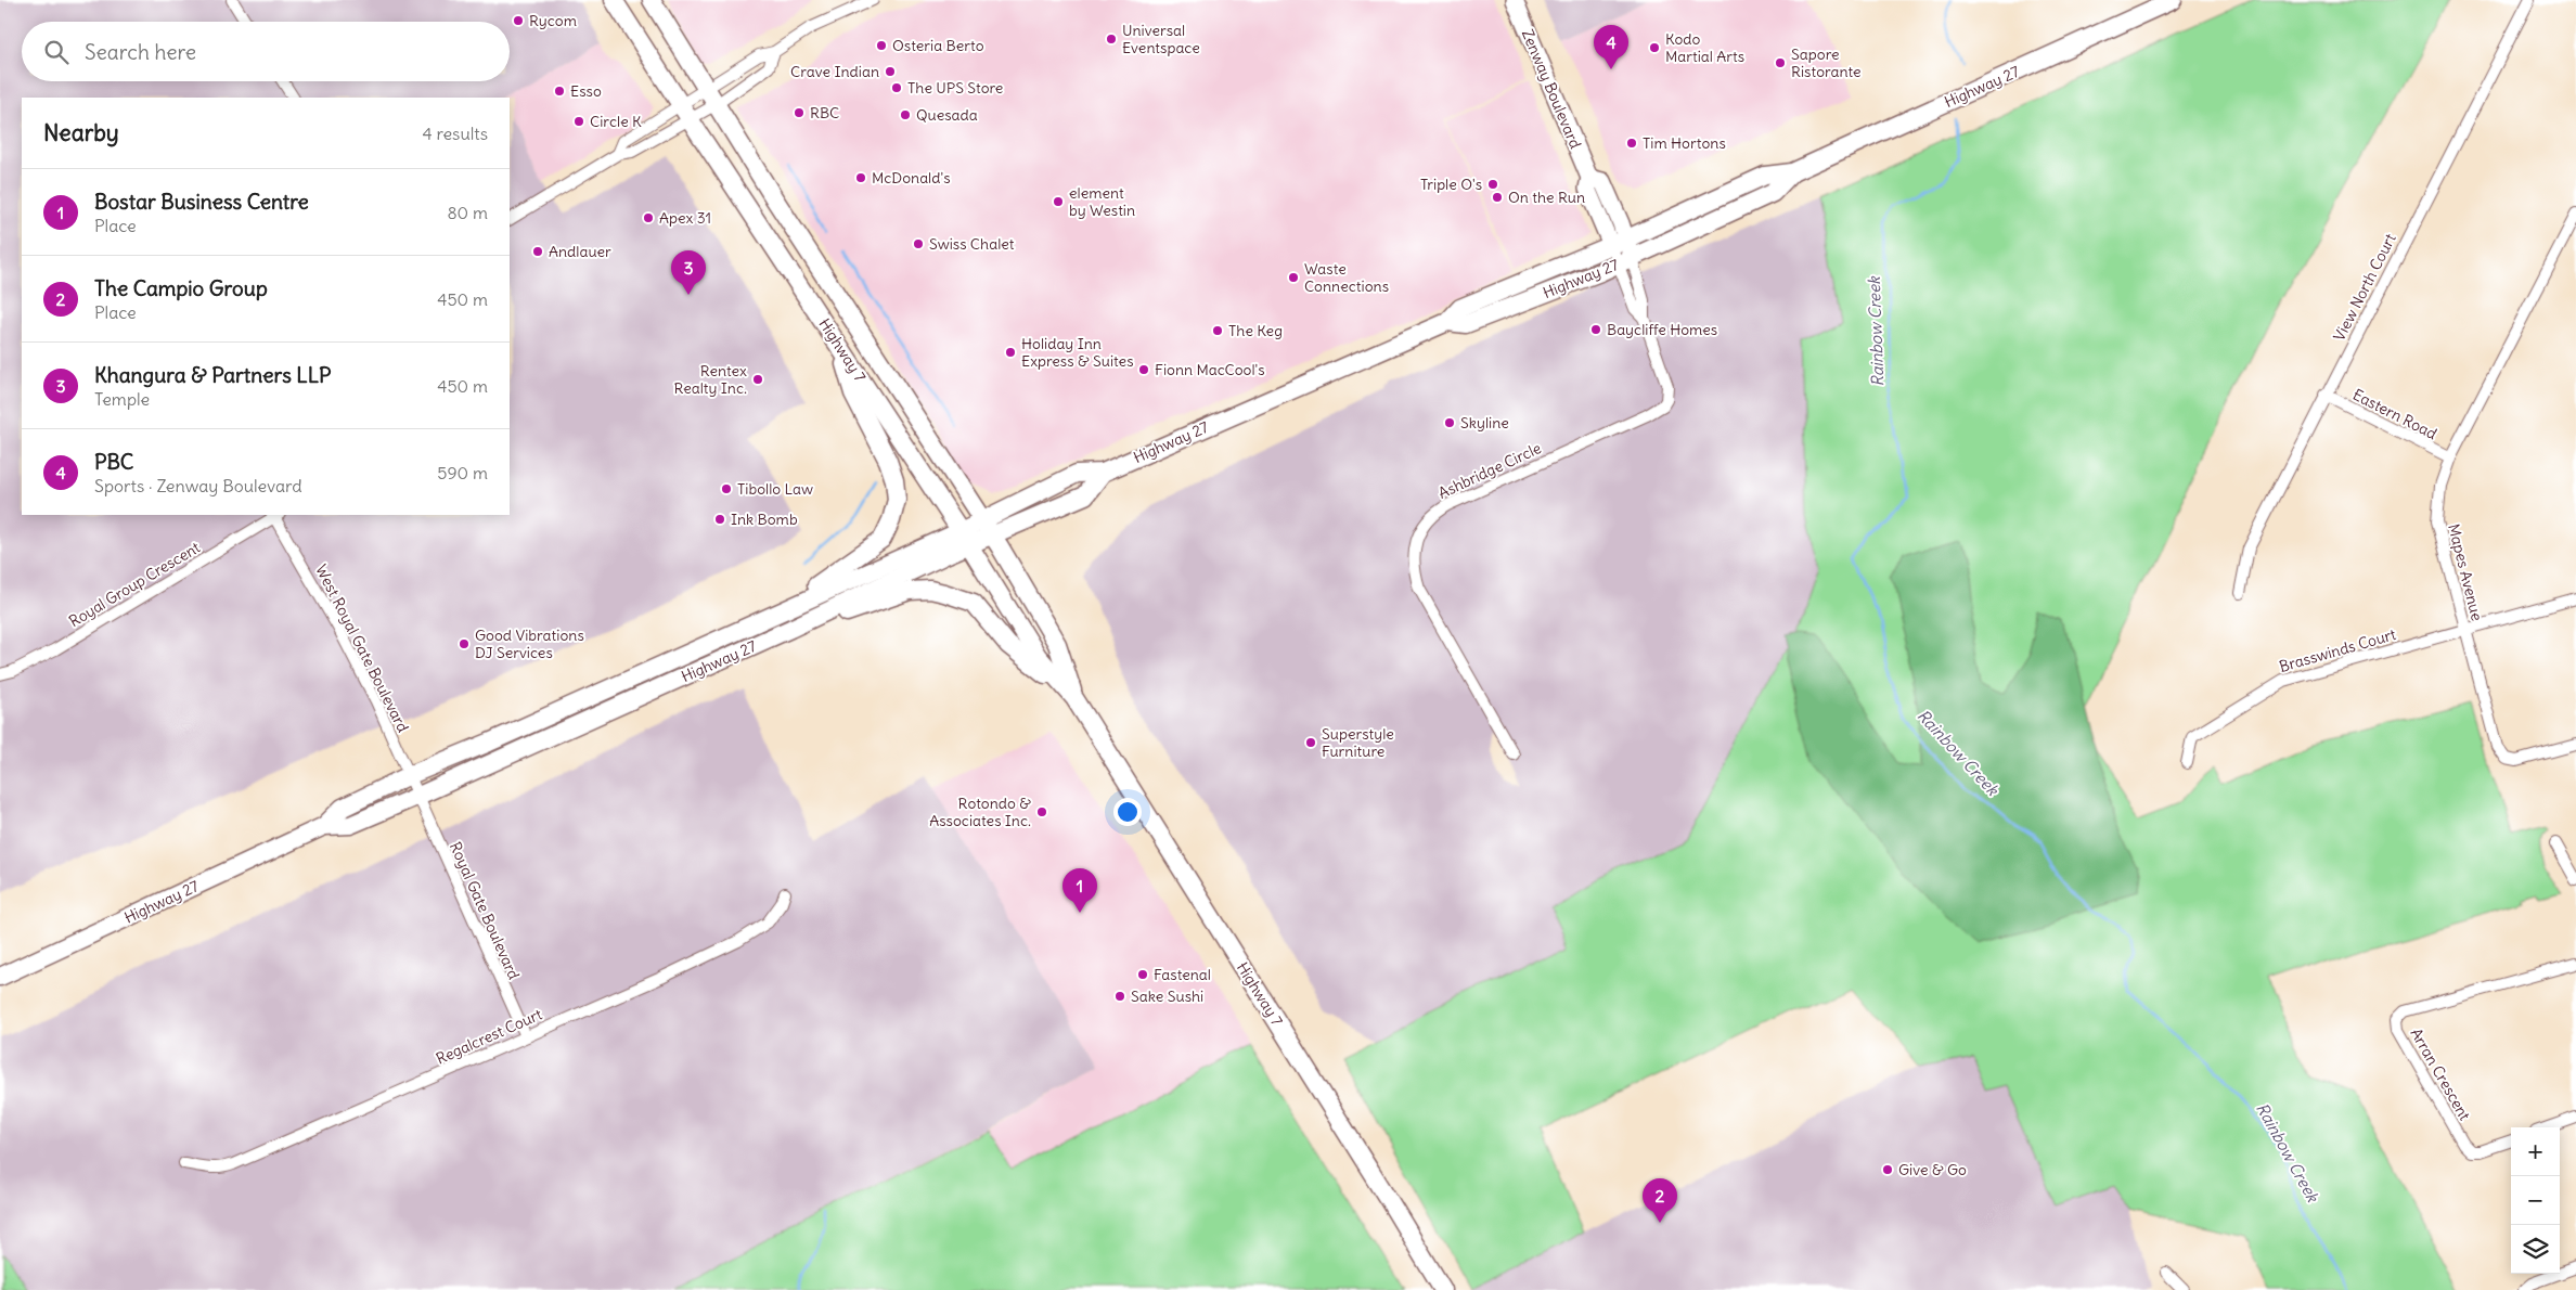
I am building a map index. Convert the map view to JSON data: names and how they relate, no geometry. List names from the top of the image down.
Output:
{
  "streets": {
    "main road": ["Highway 27", "Highway 7"],
    "street": [
      "Zenway Boulevard",
      "View North Court",
      "Eastern Road",
      "Ashbridge Circle",
      "Mapes Avenue",
      "Royal Group Crescent",
      "West Royal Gate Boulevard",
      "Brasswinds Court",
      "Royal Gate Boulevard",
      "Regalcrest Court",
      "Arran Crescent"
    ]
  },
  "crossings": [
    ["Highway 27", "Zenway Boulevard"],
    ["Highway 27", "Highway 7"],
    ["Highway 27", "Ashbridge Circle"],
    ["Highway 27", "West Royal Gate Boulevard"],
    ["Highway 27", "Royal Gate Boulevard"],
    ["Zenway Boulevard", "Ashbridge Circle"],
    ["View North Court", "Eastern Road"],
    ["Eastern Road", "Mapes Avenue"],
    ["Mapes Avenue", "Brasswinds Court"],
    ["Royal Group Crescent", "West Royal Gate Boulevard"],
    ["West Royal Gate Boulevard", "Royal Gate Boulevard"],
    ["Royal Gate Boulevard", "Regalcrest Court"]
  ],
  "water": ["Rainbow Creek"],
  "places": [
    "Rycom",
    "Universal Eventspace",
    "Osteria Berto",
    "Kodo Martial Arts",
    "Sapore Ristorante",
    "Crave Indian",
    "The UPS Store",
    "Esso",
    "RBC",
    "Quesada",
    "Circle K",
    "Tim Hortons",
    "McDonald's",
    "Triple O's",
    "On the Run",
    "element by Westin",
    "Apex 31",
    "Swiss Chalet",
    "Andlauer",
    "Waste Connections",
    "Baycliffe Homes",
    "The Keg",
    "Holiday Inn Express & Suites",
    "Fionn MacCool's",
    "Rentex Realty Inc.",
    "Skyline",
    "Tibollo Law",
    "Ink Bomb",
    "Good Vibrations DJ Services",
    "Superstyle Furniture",
    "Rotondo & Associates Inc.",
    "Fastenal",
    "Sake Sushi",
    "Give & Go"
  ],
  "page": {
    "search": "Search here",
    "pins": [
      "4",
      "3",
      "1",
      "2"
    ],
    "heading": ["Nearby", "4 results"],
    "list": [
      {
        "mark": "1",
        "name": "Bostar Business Centre",
        "note": "Place",
        "value": "80 m"
      },
      {
        "mark": "2",
        "name": "The Campio Group",
        "note": "Place",
        "value": "450 m"
      },
      {
        "mark": "3",
        "name": "Khangura & Partners LLP",
        "note": "Temple",
        "value": "450 m"
      },
      {
        "mark": "4",
        "name": "PBC",
        "note": "Sports · Zenway Boulevard",
        "value": "590 m"
      }
    ],
    "map_buttons": ["+", "−"]
  }
}
